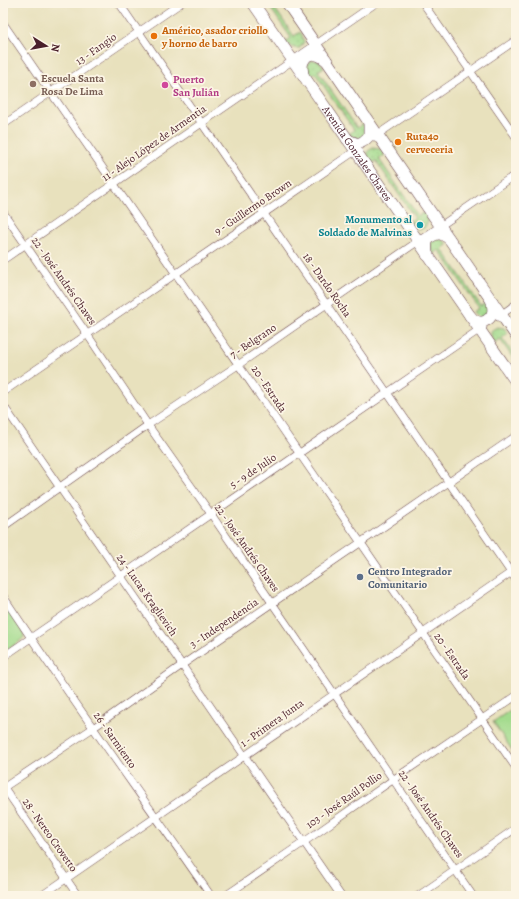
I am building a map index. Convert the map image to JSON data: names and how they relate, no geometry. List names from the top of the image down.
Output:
{
  "streets": {
    "main road": ["Avenida Gonzales Chaves"],
    "street": [
      "13 - Fangio",
      "11 - Alejo López de Armentia",
      "9 - Guillermo Brown",
      "22 - José Andrés Chaves",
      "18 - Dardo Rocha",
      "7 - Belgrano",
      "20 - Estrada",
      "5 - 9 de Julio",
      "24 - Lucas Kraglievich",
      "3 - Independencia",
      "1 - Primera Junta",
      "26 - Sarmiento",
      "103 - José Raúl Pollio",
      "28 - Nereo Crovetto"
    ]
  },
  "crossings": [
    ["13 - Fangio", "18 - Dardo Rocha"],
    ["13 - Fangio", "20 - Estrada"],
    ["11 - Alejo López de Armentia", "Avenida Gonzales Chaves"],
    ["11 - Alejo López de Armentia", "22 - José Andrés Chaves"],
    ["11 - Alejo López de Armentia", "18 - Dardo Rocha"],
    ["11 - Alejo López de Armentia", "20 - Estrada"],
    ["Avenida Gonzales Chaves", "9 - Guillermo Brown"],
    ["Avenida Gonzales Chaves", "7 - Belgrano"],
    ["Avenida Gonzales Chaves", "5 - 9 de Julio"],
    ["9 - Guillermo Brown", "22 - José Andrés Chaves"],
    ["9 - Guillermo Brown", "18 - Dardo Rocha"],
    ["9 - Guillermo Brown", "20 - Estrada"],
    ["22 - José Andrés Chaves", "7 - Belgrano"],
    ["22 - José Andrés Chaves", "5 - 9 de Julio"],
    ["22 - José Andrés Chaves", "3 - Independencia"],
    ["22 - José Andrés Chaves", "1 - Primera Junta"],
    ["22 - José Andrés Chaves", "103 - José Raúl Pollio"],
    ["18 - Dardo Rocha", "7 - Belgrano"],
    ["18 - Dardo Rocha", "5 - 9 de Julio"],
    ["18 - Dardo Rocha", "3 - Independencia"],
    ["18 - Dardo Rocha", "1 - Primera Junta"],
    ["7 - Belgrano", "20 - Estrada"],
    ["7 - Belgrano", "24 - Lucas Kraglievich"],
    ["20 - Estrada", "5 - 9 de Julio"],
    ["20 - Estrada", "3 - Independencia"],
    ["20 - Estrada", "1 - Primera Junta"],
    ["20 - Estrada", "103 - José Raúl Pollio"],
    ["5 - 9 de Julio", "24 - Lucas Kraglievich"],
    ["5 - 9 de Julio", "26 - Sarmiento"],
    ["24 - Lucas Kraglievich", "3 - Independencia"],
    ["24 - Lucas Kraglievich", "1 - Primera Junta"],
    ["24 - Lucas Kraglievich", "103 - José Raúl Pollio"],
    ["3 - Independencia", "26 - Sarmiento"],
    ["3 - Independencia", "28 - Nereo Crovetto"],
    ["1 - Primera Junta", "26 - Sarmiento"],
    ["1 - Primera Junta", "28 - Nereo Crovetto"]
  ],
  "places": [
    "Américo, asador criollo y horno de barro",
    "Escuela Santa Rosa De Lima",
    "Puerto San Julián",
    "Ruta40 cerveceria",
    "Monumento al Soldado de Malvinas",
    "Centro Integrador Comunitario"
  ],
  "north": "right"
}
